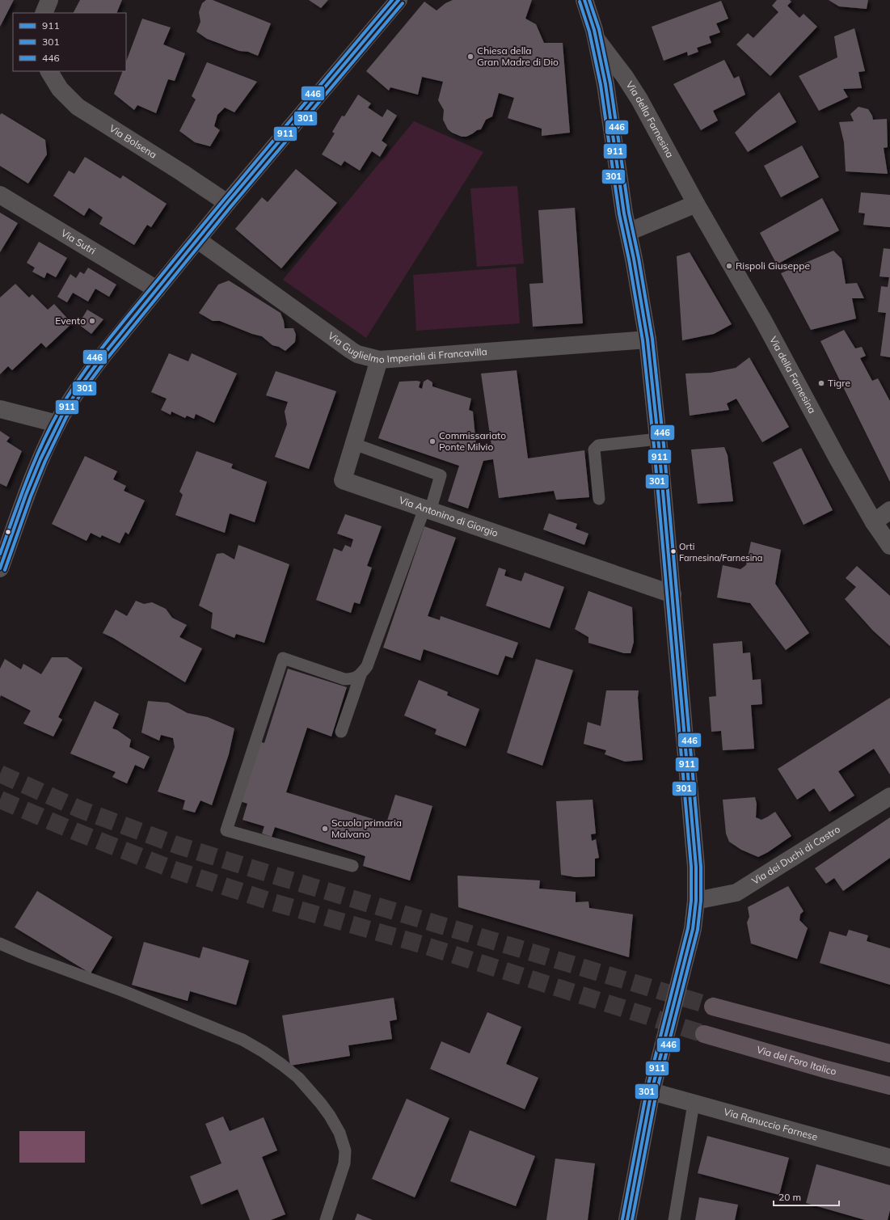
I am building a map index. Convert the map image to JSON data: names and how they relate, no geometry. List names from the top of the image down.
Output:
{
  "streets": {
    "highway": ["Via del Foro Italico"],
    "street": [
      "Via della Farnesina",
      "Via Bolsena",
      "Via Sutri",
      "Via Guglielmo Imperiali di Francavilla",
      "Via Antonino di Giorgio",
      "Via dei Duchi di Castro",
      "Via Ranuccio Farnese"
    ]
  },
  "crossings": [
    ["Via Guglielmo Imperiali di Francavilla", "Via Antonino di Giorgio"]
  ],
  "places": [
    "Chiesa della Gran Madre di Dio",
    "Rispoli Giuseppe",
    "Evento",
    "Tigre",
    "Commissariato Ponte Milvio",
    "Orti Farnesina/Farnesina",
    "Scuola primaria Malvano"
  ],
  "lines": ["transit line 911", "transit line 446", "transit line 301"],
  "legend": ["911", "301", "446"],
  "scale_bar": "20 m"
}
